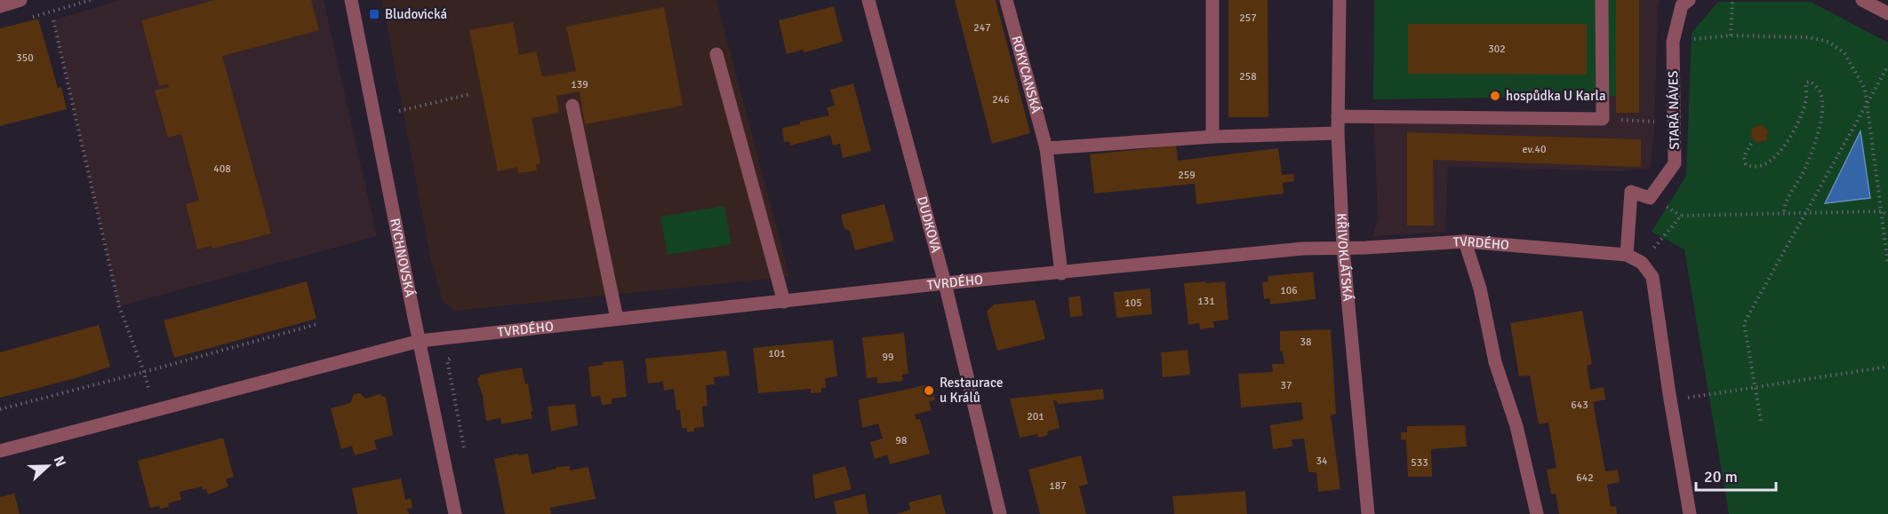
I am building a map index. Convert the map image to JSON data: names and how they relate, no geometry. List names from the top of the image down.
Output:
{
  "streets": {
    "street": [
      "ROKYCANSKÁ",
      "STARÁ NÁVES",
      "DUDKOVA",
      "TVRDÉHO",
      "RYCHNOVSKÁ",
      "KŘIVOKLÁTSKÁ"
    ]
  },
  "crossings": [
    ["STARÁ NÁVES", "TVRDÉHO"],
    ["DUDKOVA", "TVRDÉHO"],
    ["TVRDÉHO", "RYCHNOVSKÁ"],
    ["TVRDÉHO", "KŘIVOKLÁTSKÁ"]
  ],
  "places": {
    "transit": ["Bludovická"],
    "other": ["hospůdka U Karla", "Restaurace u Králů"]
  },
  "house_numbers": [
    "257",
    "247",
    "302",
    "350",
    "258",
    "139",
    "246",
    "ev.40",
    "408",
    "259",
    "106",
    "131",
    "105",
    "38",
    "101",
    "99",
    "37",
    "643",
    "201",
    "98",
    "34",
    "533",
    "642",
    "187"
  ],
  "scale_bar": "20 m",
  "north": "right"
}
